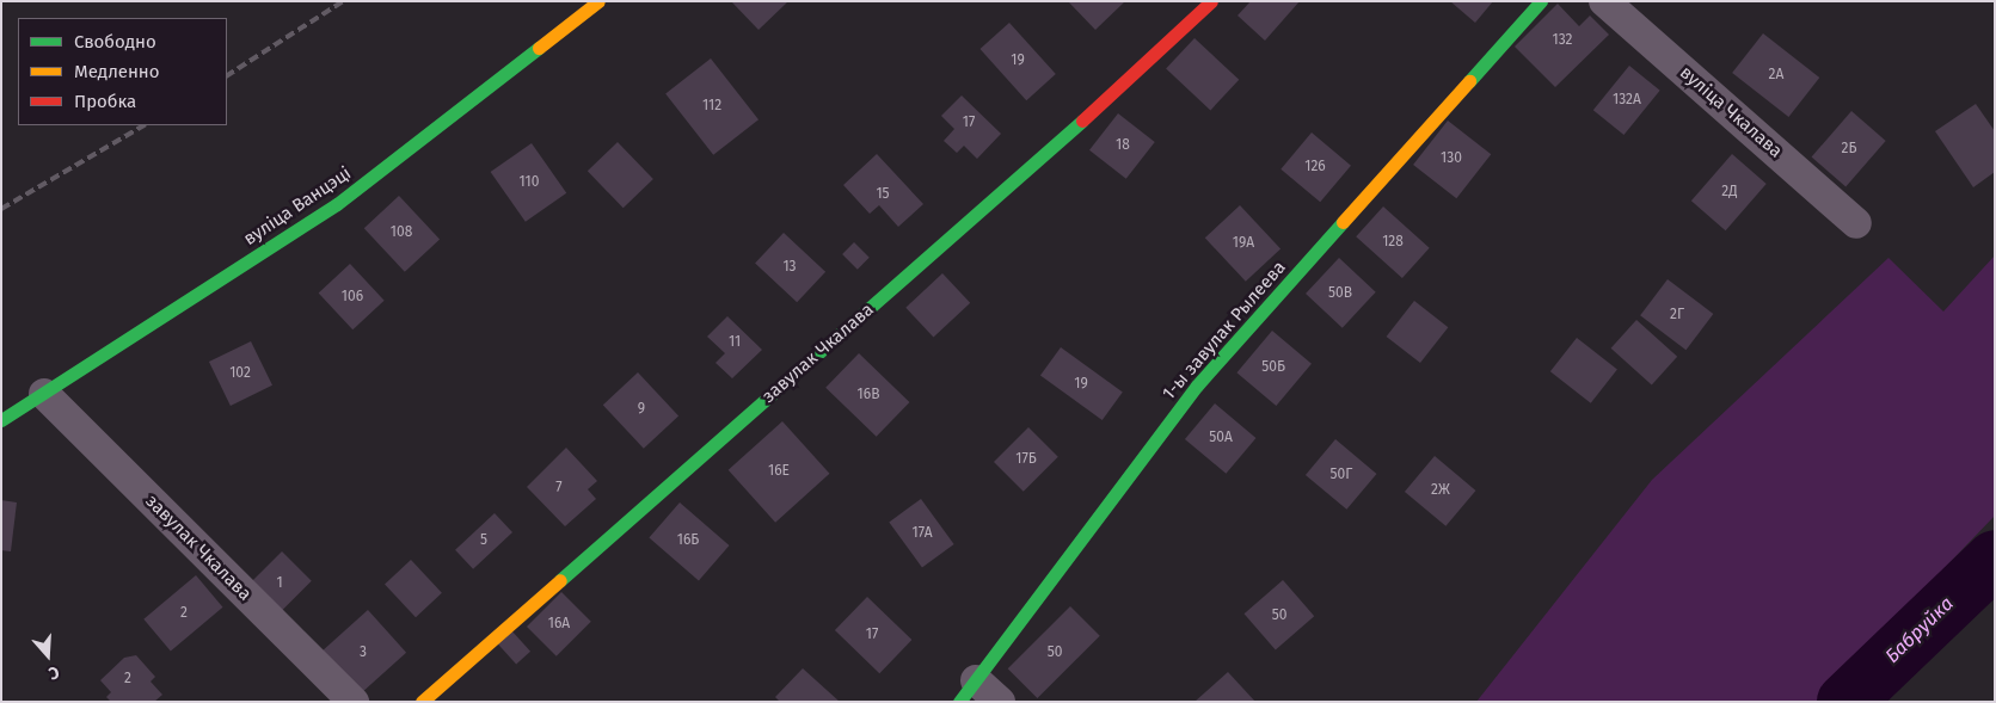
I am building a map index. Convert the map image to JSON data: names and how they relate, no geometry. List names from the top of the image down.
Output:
{
  "streets": {
    "street": [
      "вуліца Чкалава",
      "вуліца Ванцэці",
      "1-ы завулак Рылеева",
      "завулак Чкалава"
    ]
  },
  "crossings": [
    ["вуліца Ванцэці", "завулак Чкалава"]
  ],
  "water": ["Бабруйка"],
  "house_numbers": [
    "132",
    "19",
    "2А",
    "132А",
    "112",
    "17",
    "18",
    "2Б",
    "130",
    "126",
    "110",
    "2Д",
    "15",
    "108",
    "128",
    "19А",
    "13",
    "50В",
    "106",
    "2Г",
    "11",
    "50Б",
    "102",
    "19",
    "16В",
    "9",
    "50А",
    "17Б",
    "16Е",
    "50Г",
    "7",
    "2Ж",
    "17А",
    "5",
    "16Б",
    "1",
    "2",
    "50",
    "16А",
    "17",
    "3",
    "50",
    "2"
  ],
  "legend": ["Свободно", "Медленно", "Пробка"],
  "north": "bottom"
}
